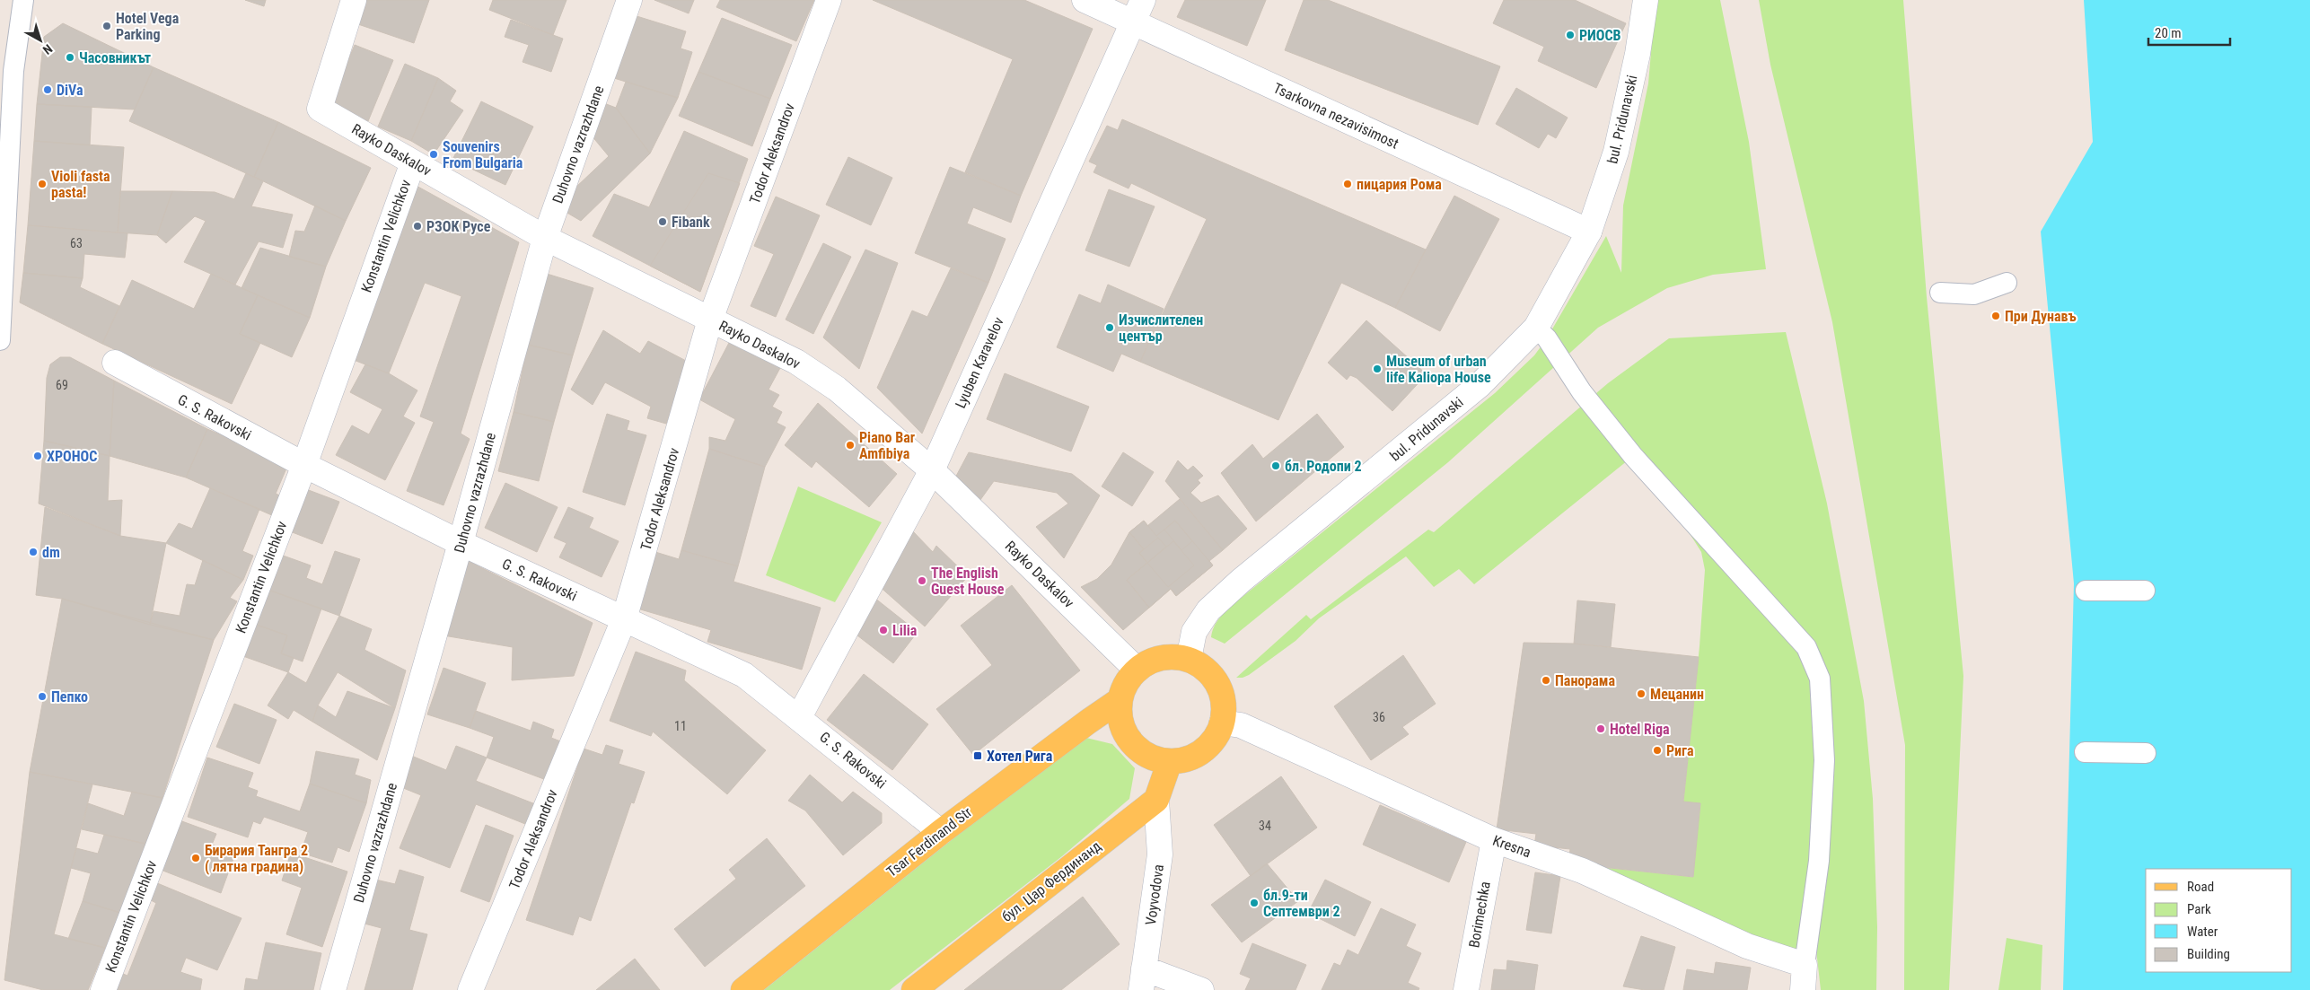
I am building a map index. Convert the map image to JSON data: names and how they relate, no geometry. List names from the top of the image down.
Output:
{
  "streets": {
    "main road": ["Tsar Ferdinand Str", "бул. Цар Фердинанд"],
    "street": [
      "Tsarkovna nezavisimost",
      "bul. Pridunavski",
      "Duhovno vazrazhdane",
      "Rayko Daskalov",
      "Todor Aleksandrov",
      "Konstantin Velichkov",
      "Lyuben Karavelov",
      "G. S. Rakovski",
      "Kresna",
      "Voyvodova",
      "Borimechka"
    ]
  },
  "crossings": [
    ["Tsarkovna nezavisimost", "bul. Pridunavski"],
    ["Tsarkovna nezavisimost", "Lyuben Karavelov"],
    ["bul. Pridunavski", "Rayko Daskalov"],
    ["bul. Pridunavski", "Tsar Ferdinand Str"],
    ["bul. Pridunavski", "Kresna"],
    ["Duhovno vazrazhdane", "Rayko Daskalov"],
    ["Duhovno vazrazhdane", "G. S. Rakovski"],
    ["Rayko Daskalov", "Todor Aleksandrov"],
    ["Rayko Daskalov", "Konstantin Velichkov"],
    ["Rayko Daskalov", "Lyuben Karavelov"],
    ["Rayko Daskalov", "Tsar Ferdinand Str"],
    ["Rayko Daskalov", "Kresna"],
    ["Todor Aleksandrov", "G. S. Rakovski"],
    ["Konstantin Velichkov", "G. S. Rakovski"],
    ["Lyuben Karavelov", "G. S. Rakovski"],
    ["G. S. Rakovski", "Tsar Ferdinand Str"],
    ["Tsar Ferdinand Str", "Kresna"],
    ["Kresna", "Borimechka"],
    ["бул. Цар Фердинанд", "Voyvodova"]
  ],
  "places": {
    "other": [
      "Hotel Vega Parking",
      "РИОСВ",
      "Часовникът",
      "DiVa",
      "Souvenirs From Bulgaria",
      "Violi fasta pasta!",
      "пицария Рома",
      "Fibank",
      "РЗОК Русе",
      "При Дунавъ",
      "Изчислителен център",
      "Museum of urban life Kaliopa House",
      "Piano Bar Amfibiya",
      "XPOHOC",
      "бл. Родопи 2",
      "dm",
      "The English Guest House",
      "Lilia",
      "Панорама",
      "Мецанин",
      "Пепко",
      "Hotel Riga",
      "Рига",
      "Бирария Тангра 2 ( лятна градина)",
      "бл.9-ти Септември 2"
    ],
    "transit": ["Хотел Рига"]
  },
  "house_numbers": [
    "63",
    "69",
    "36",
    "11",
    "34"
  ],
  "legend": [
    "Road",
    "Park",
    "Water",
    "Building"
  ],
  "scale_bar": "20 m",
  "north": "bottom right"
}
